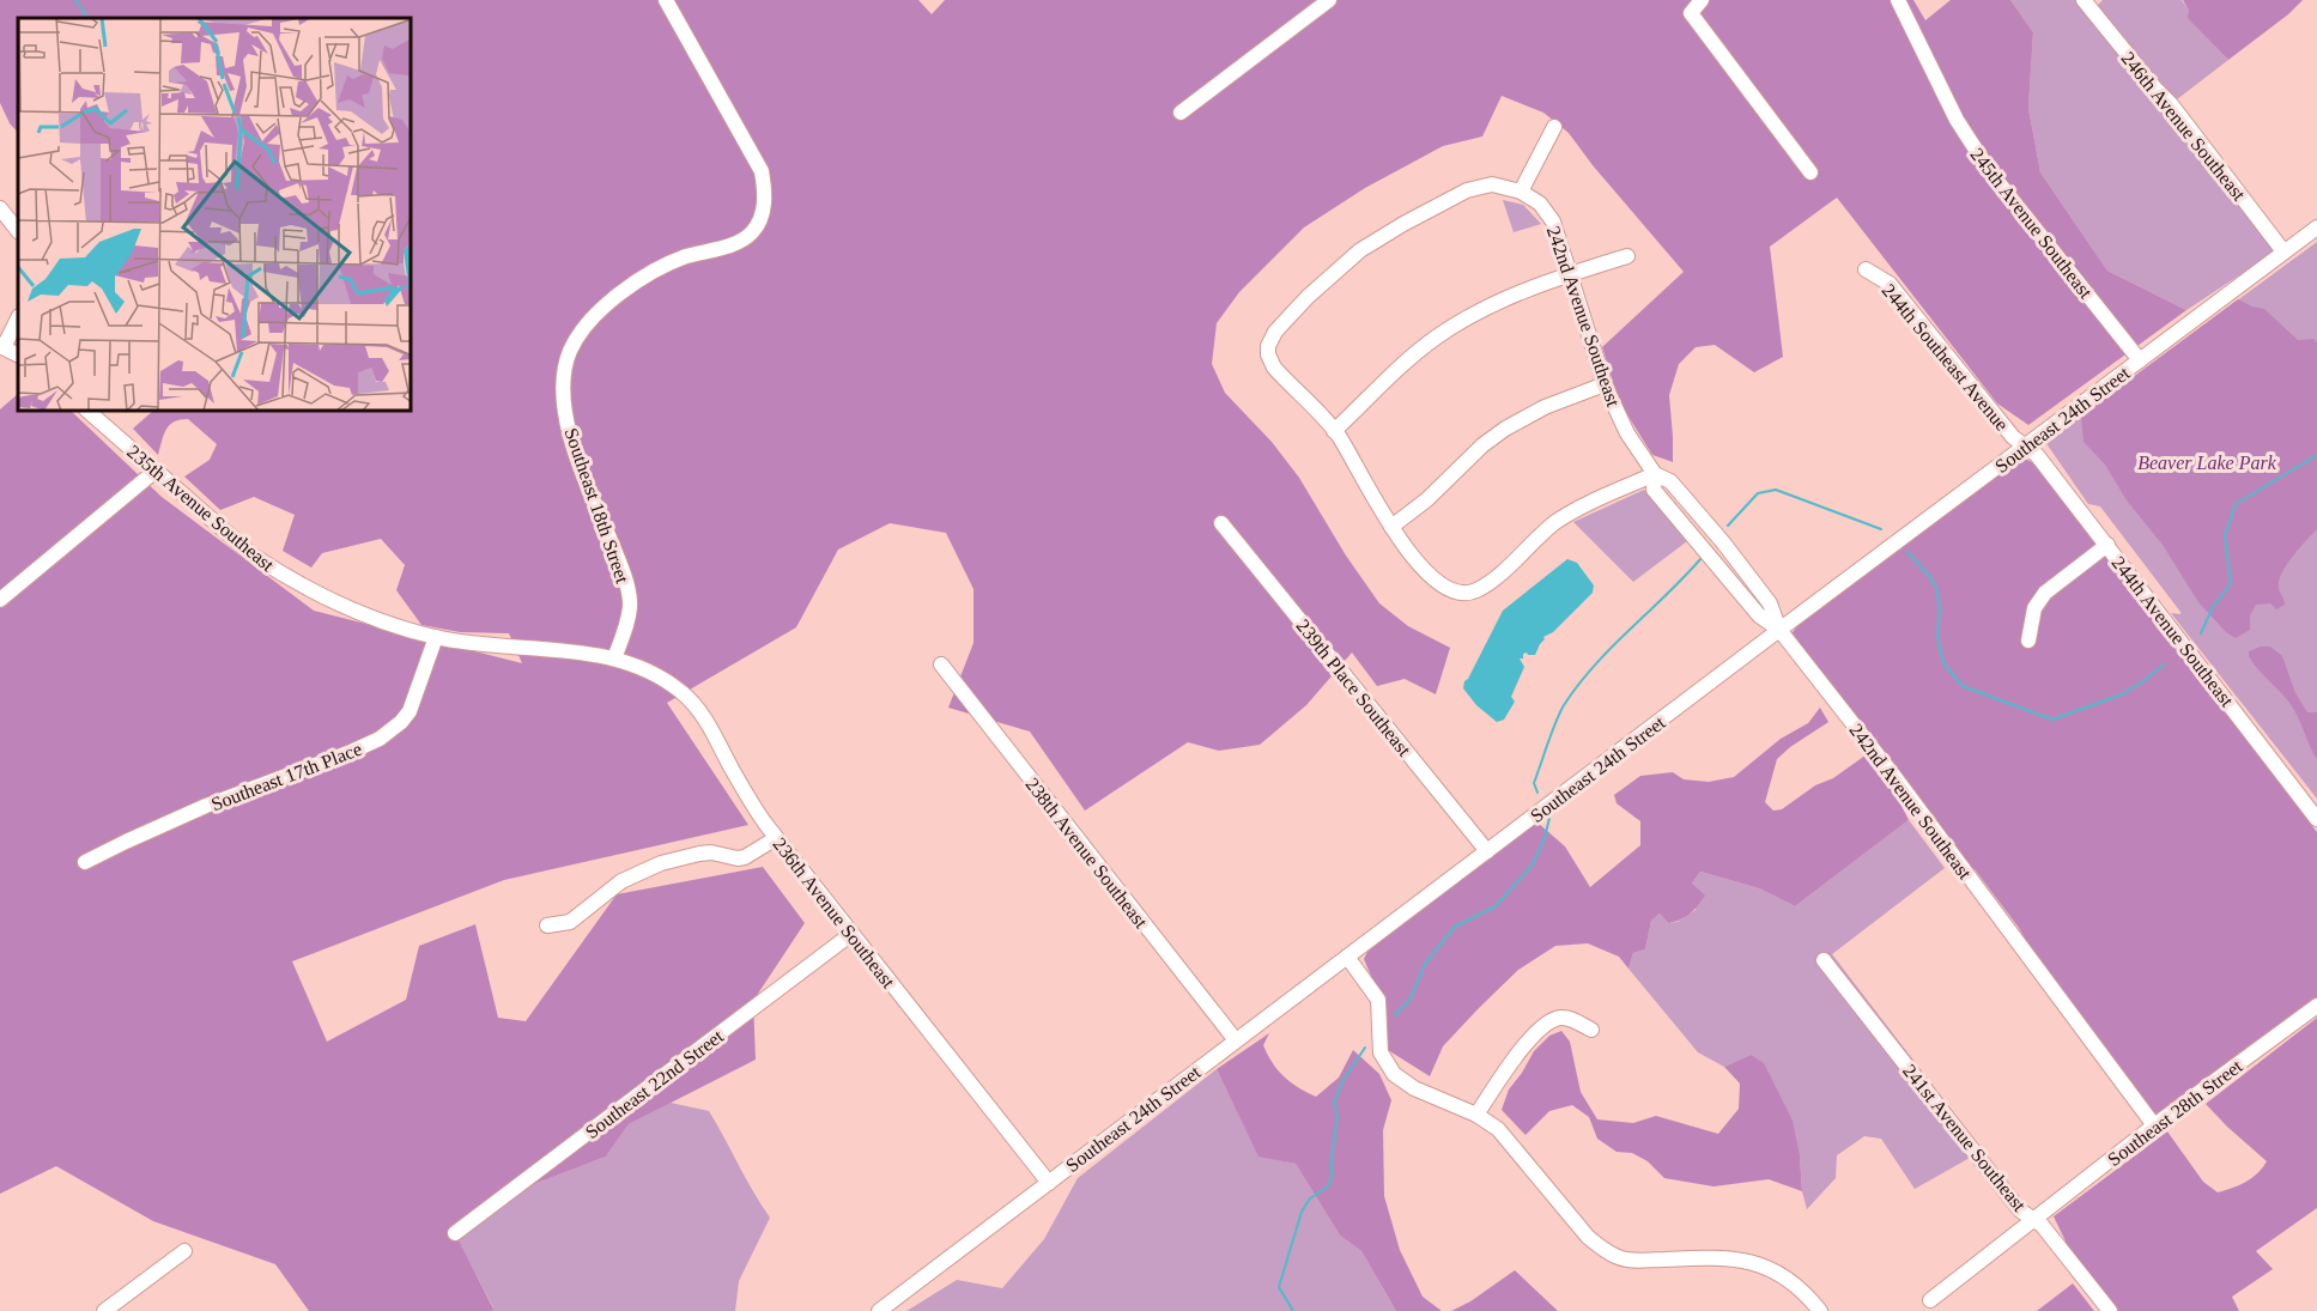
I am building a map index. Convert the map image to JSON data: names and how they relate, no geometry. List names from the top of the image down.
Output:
{
  "streets": {
    "street": [
      "246th Avenue Southeast",
      "245th Avenue Southeast",
      "242nd Avenue Southeast",
      "244th Southeast Avenue",
      "Southeast 24th Street",
      "Southeast 18th Street",
      "235th Avenue Southeast",
      "244th Avenue Southeast",
      "239th Place Southeast",
      "Southeast 17th Place",
      "238th Avenue Southeast",
      "236th Avenue Southeast",
      "Southeast 22nd Street",
      "Southeast 28th Street",
      "241st Avenue Southeast"
    ]
  },
  "crossings": [
    ["246th Avenue Southeast", "Southeast 24th Street"],
    ["245th Avenue Southeast", "Southeast 24th Street"],
    ["242nd Avenue Southeast", "Southeast 24th Street"],
    ["242nd Avenue Southeast", "Southeast 28th Street"],
    ["244th Southeast Avenue", "Southeast 24th Street"],
    ["244th Southeast Avenue", "244th Avenue Southeast"],
    ["Southeast 24th Street", "244th Avenue Southeast"],
    ["Southeast 24th Street", "239th Place Southeast"],
    ["Southeast 24th Street", "238th Avenue Southeast"],
    ["Southeast 24th Street", "236th Avenue Southeast"],
    ["Southeast 18th Street", "235th Avenue Southeast"],
    ["Southeast 18th Street", "236th Avenue Southeast"],
    ["235th Avenue Southeast", "Southeast 17th Place"],
    ["235th Avenue Southeast", "236th Avenue Southeast"],
    ["236th Avenue Southeast", "Southeast 22nd Street"],
    ["Southeast 28th Street", "241st Avenue Southeast"]
  ],
  "parks": ["Beaver Lake Park"]
}
